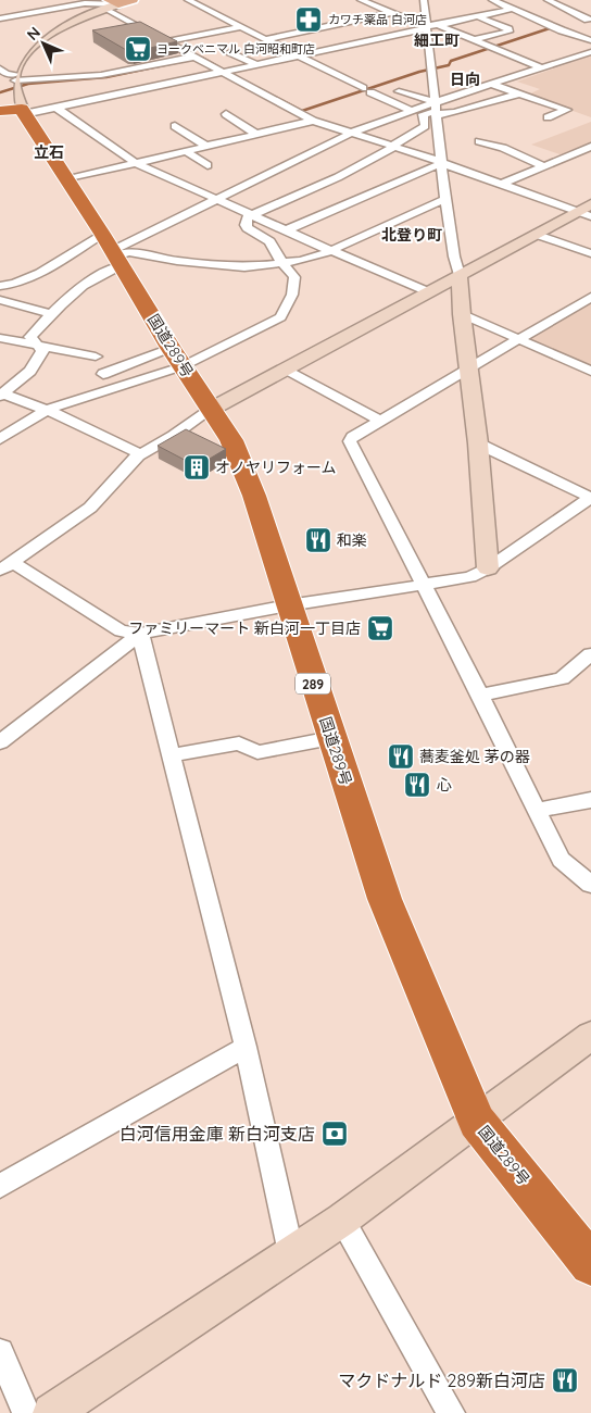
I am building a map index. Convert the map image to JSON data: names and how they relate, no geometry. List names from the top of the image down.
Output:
{
  "streets": {
    "highway": ["国道289号", "289"]
  },
  "districts": [
    "細工町",
    "日向",
    "立石",
    "北登り町"
  ],
  "places": {
    "pharmacy": ["カワチ薬品 白河店"],
    "supermarket": ["ヨークベニマル 白河昭和町店", "ファミリーマート 新白河一丁目店"],
    "building": ["オノヤリフォーム"],
    "restaurant": [
      "和楽",
      "蕎麦釜処 茅の器",
      "心",
      "マクドナルド 289新白河店"
    ],
    "bank": ["白河信用金庫 新白河支店"]
  },
  "north": "top left"
}
